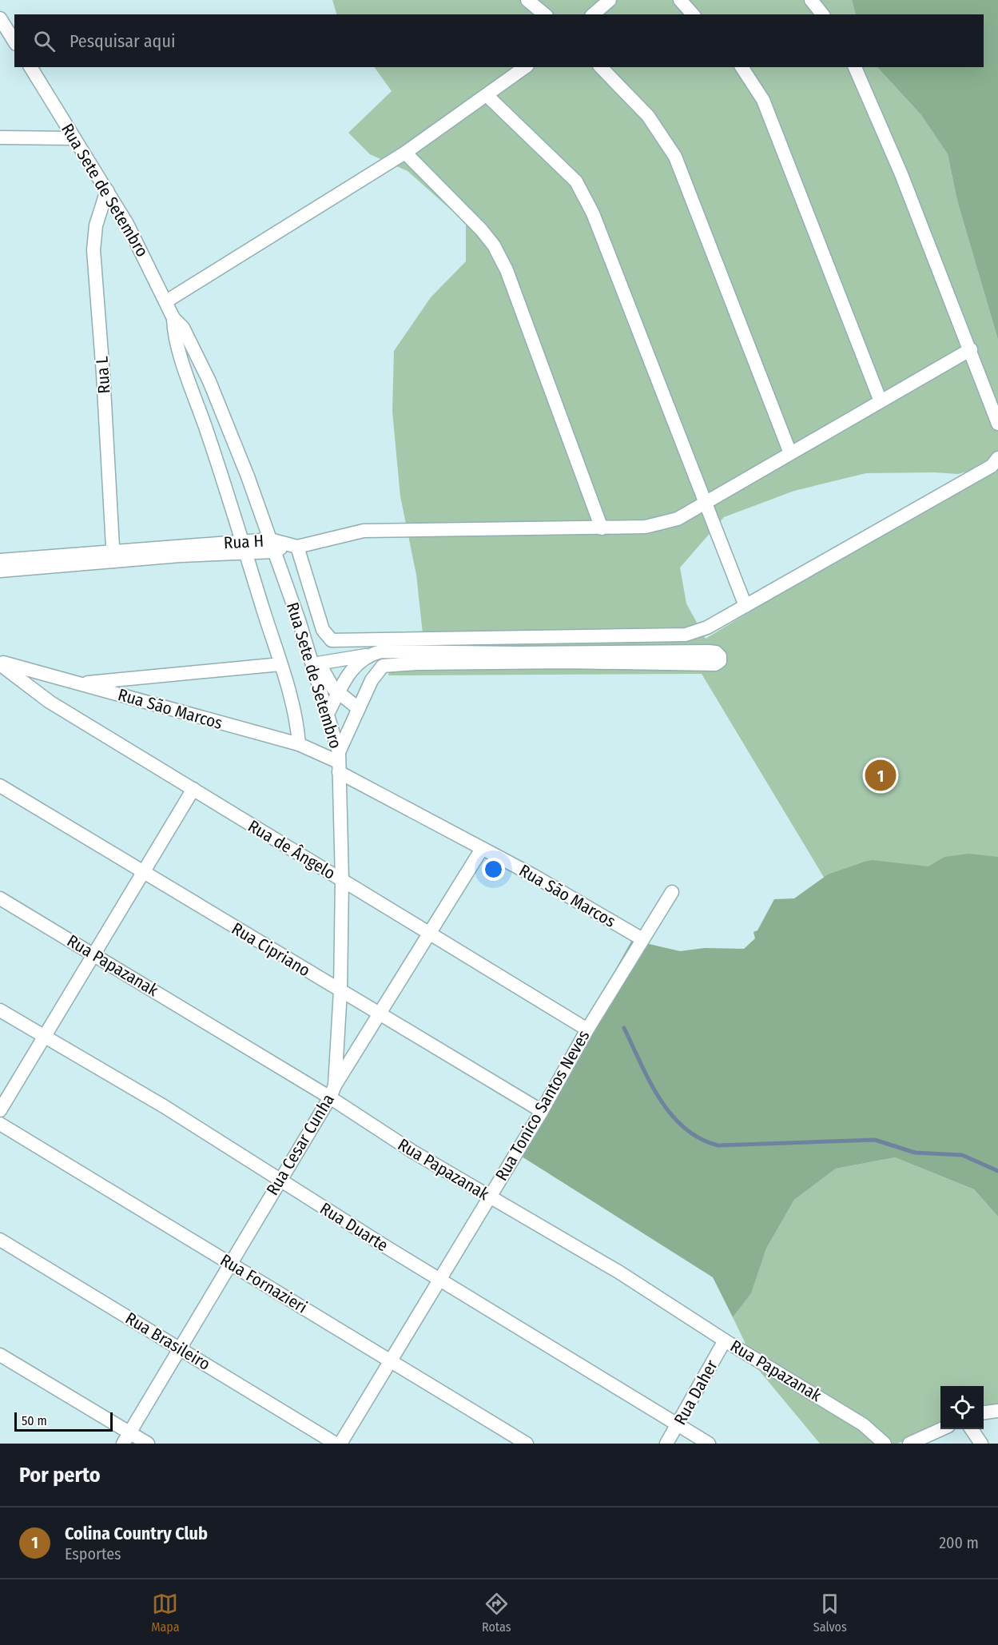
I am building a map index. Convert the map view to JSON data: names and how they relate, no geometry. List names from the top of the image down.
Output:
{
  "streets": {
    "street": [
      "Rua Sete de Setembro",
      "Rua L",
      "Rua H",
      "Rua São Marcos",
      "Rua de Ângelo",
      "Rua Cipriano",
      "Rua Papazanak",
      "Rua Tonico Santos Neves",
      "Rua Cesar Cunha",
      "Rua Duarte",
      "Rua Fornazieri",
      "Rua Brasileiro",
      "Rua Daher"
    ]
  },
  "crossings": [
    ["Rua Sete de Setembro", "Rua L"],
    ["Rua Sete de Setembro", "Rua H"],
    ["Rua Sete de Setembro", "Rua São Marcos"],
    ["Rua Sete de Setembro", "Rua de Ângelo"],
    ["Rua Sete de Setembro", "Rua Cipriano"],
    ["Rua Sete de Setembro", "Rua Papazanak"],
    ["Rua Sete de Setembro", "Rua Cesar Cunha"],
    ["Rua L", "Rua H"],
    ["Rua São Marcos", "Rua de Ângelo"],
    ["Rua São Marcos", "Rua Tonico Santos Neves"],
    ["Rua São Marcos", "Rua Cesar Cunha"],
    ["Rua de Ângelo", "Rua Tonico Santos Neves"],
    ["Rua de Ângelo", "Rua Cesar Cunha"],
    ["Rua Cipriano", "Rua Tonico Santos Neves"],
    ["Rua Cipriano", "Rua Cesar Cunha"],
    ["Rua Papazanak", "Rua Tonico Santos Neves"],
    ["Rua Papazanak", "Rua Cesar Cunha"],
    ["Rua Papazanak", "Rua Daher"],
    ["Rua Tonico Santos Neves", "Rua Duarte"],
    ["Rua Tonico Santos Neves", "Rua Fornazieri"],
    ["Rua Cesar Cunha", "Rua Duarte"],
    ["Rua Cesar Cunha", "Rua Fornazieri"],
    ["Rua Cesar Cunha", "Rua Brasileiro"],
    ["Rua Duarte", "Rua Daher"]
  ],
  "scale_bar": "50 m",
  "page": {
    "search": "Pesquisar aqui",
    "pins": "1",
    "scale": "50 m",
    "heading": "Por perto",
    "list": [
      {
        "mark": "1",
        "name": "Colina Country Club",
        "note": "Esportes",
        "value": "200 m"
      }
    ],
    "nav": ["Mapa", "Rotas", "Salvos"]
  }
}
